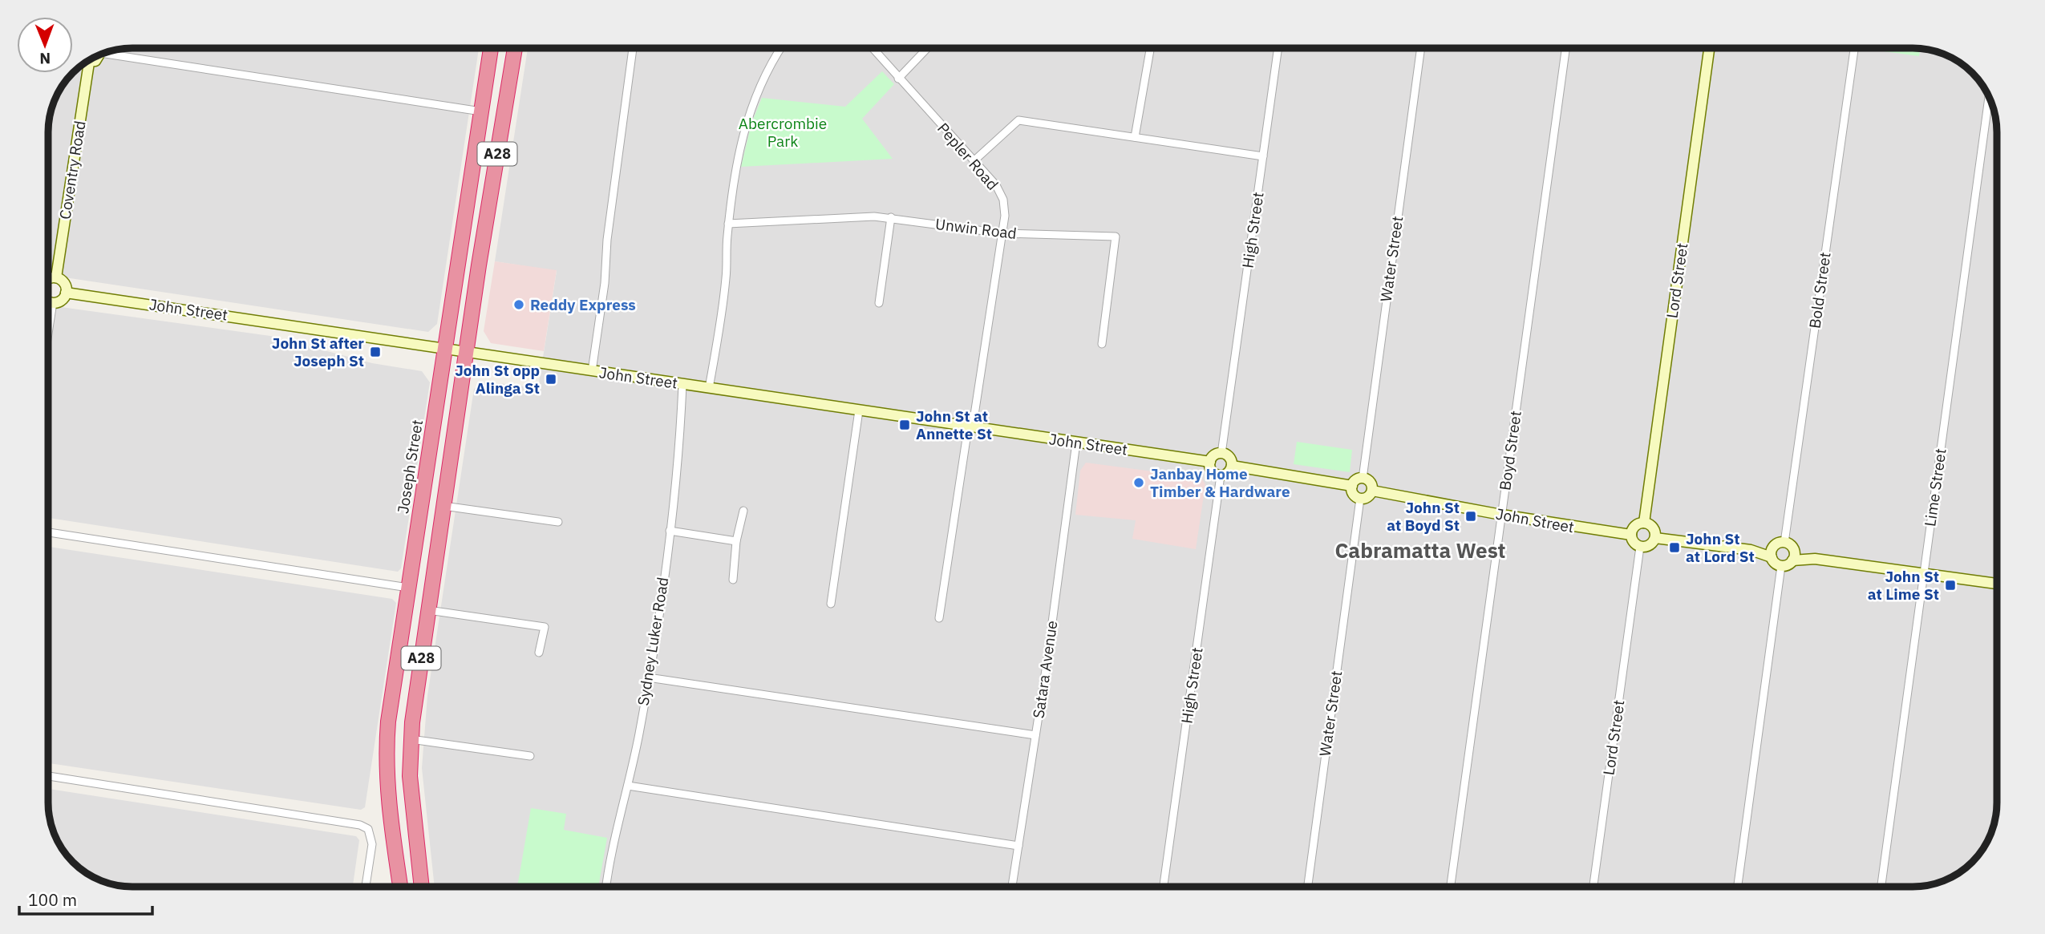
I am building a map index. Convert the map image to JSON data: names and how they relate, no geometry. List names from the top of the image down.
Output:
{
  "streets": {
    "highway": ["A28", "Joseph Street"],
    "street": [
      "Pepler Road",
      "Coventry Road",
      "Unwin Road",
      "High Street",
      "Water Street",
      "Lord Street",
      "Bold Street",
      "John Street",
      "Boyd Street",
      "Lime Street",
      "Sydney Luker Road",
      "Satara Avenue"
    ]
  },
  "crossings": [
    ["A28", "John Street"],
    ["Pepler Road", "Unwin Road"],
    ["Pepler Road", "John Street"],
    ["High Street", "John Street"],
    ["Water Street", "John Street"],
    ["Lord Street", "John Street"],
    ["John Street", "Boyd Street"],
    ["John Street", "Joseph Street"],
    ["John Street", "Sydney Luker Road"],
    ["John Street", "Satara Avenue"]
  ],
  "districts": ["Cabramatta West"],
  "parks": ["Abercrombie Park"],
  "places": {
    "other": ["Reddy Express", "Janbay Home Timber & Hardware"],
    "transit": [
      "John St after Joseph St",
      "John St opp Alinga St",
      "John St at Annette St",
      "John St at Boyd St",
      "John St at Lord St",
      "John St at Lime St"
    ]
  },
  "scale_bar": "100 m",
  "north": "bottom"
}
